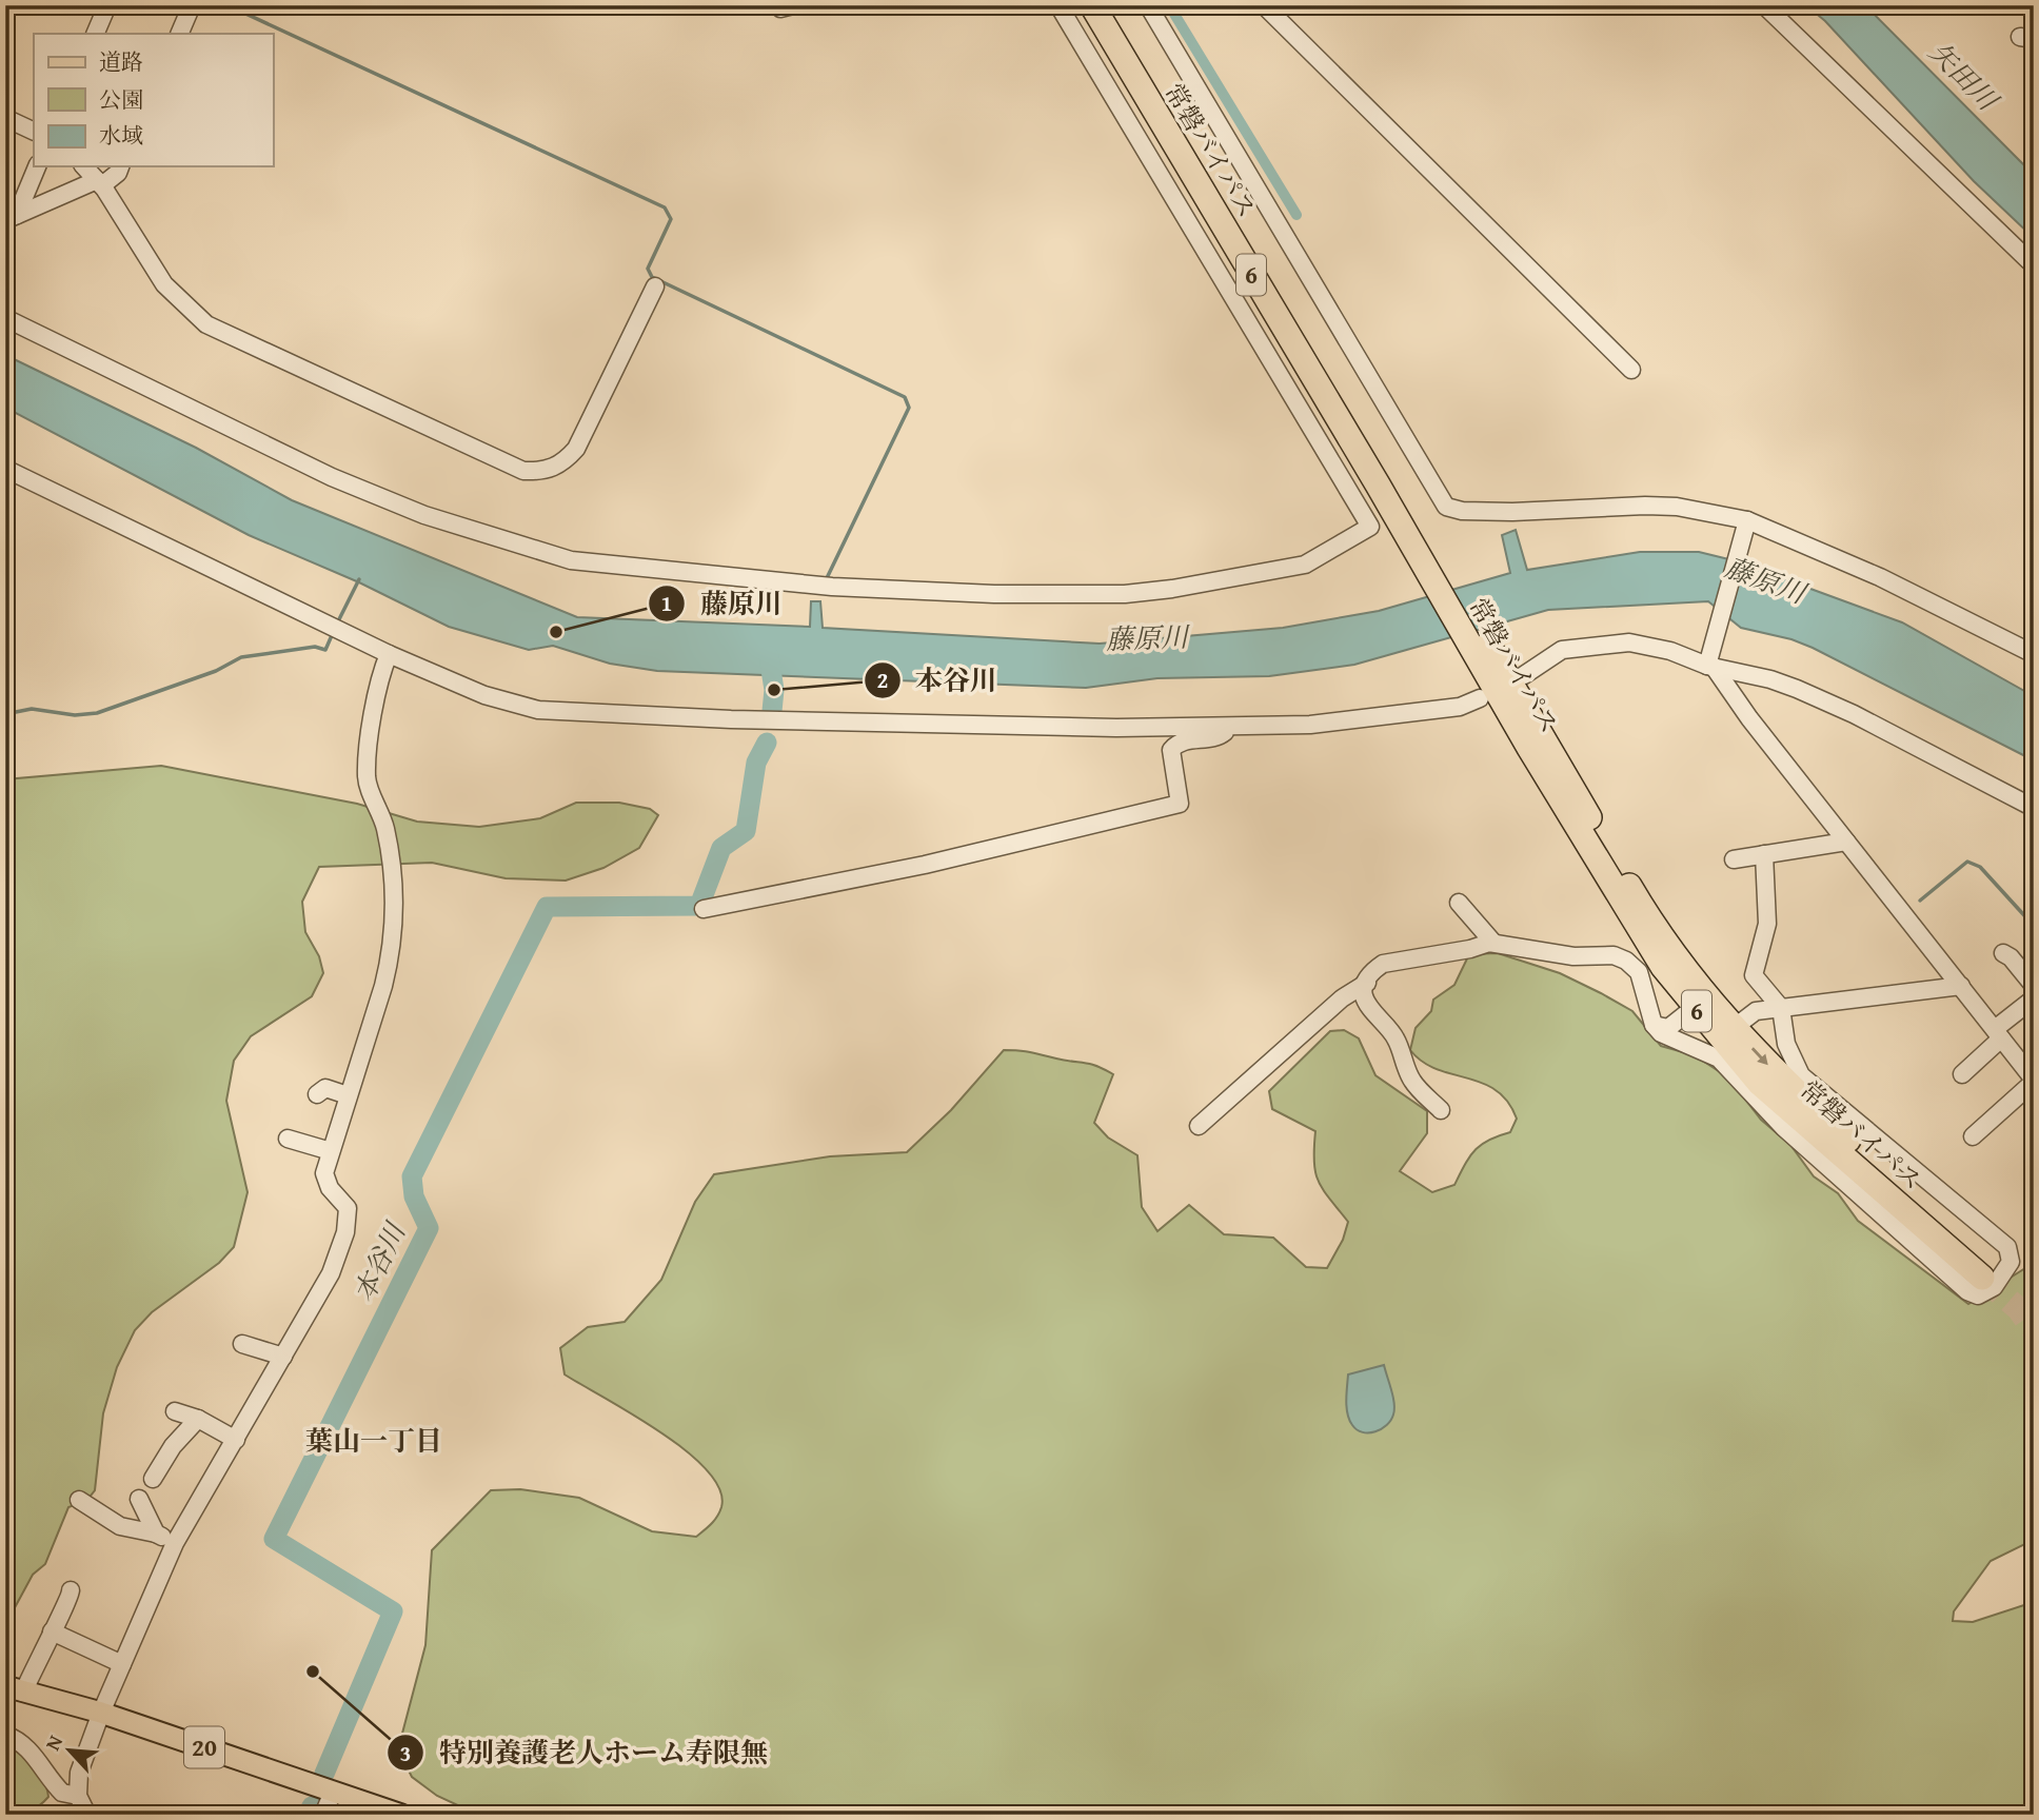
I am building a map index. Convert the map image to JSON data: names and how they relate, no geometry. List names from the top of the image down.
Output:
{
  "streets": {
    "highway": ["常磐バイパス", "6"],
    "main road": ["20"]
  },
  "districts": ["葉山一丁目"],
  "water": ["矢田川", "藤原川", "本谷川"],
  "places": ["藤原川", "本谷川", "特別養護老人ホーム寿限無"],
  "legend": ["道路", "公園", "水域"],
  "north": "top left"
}
